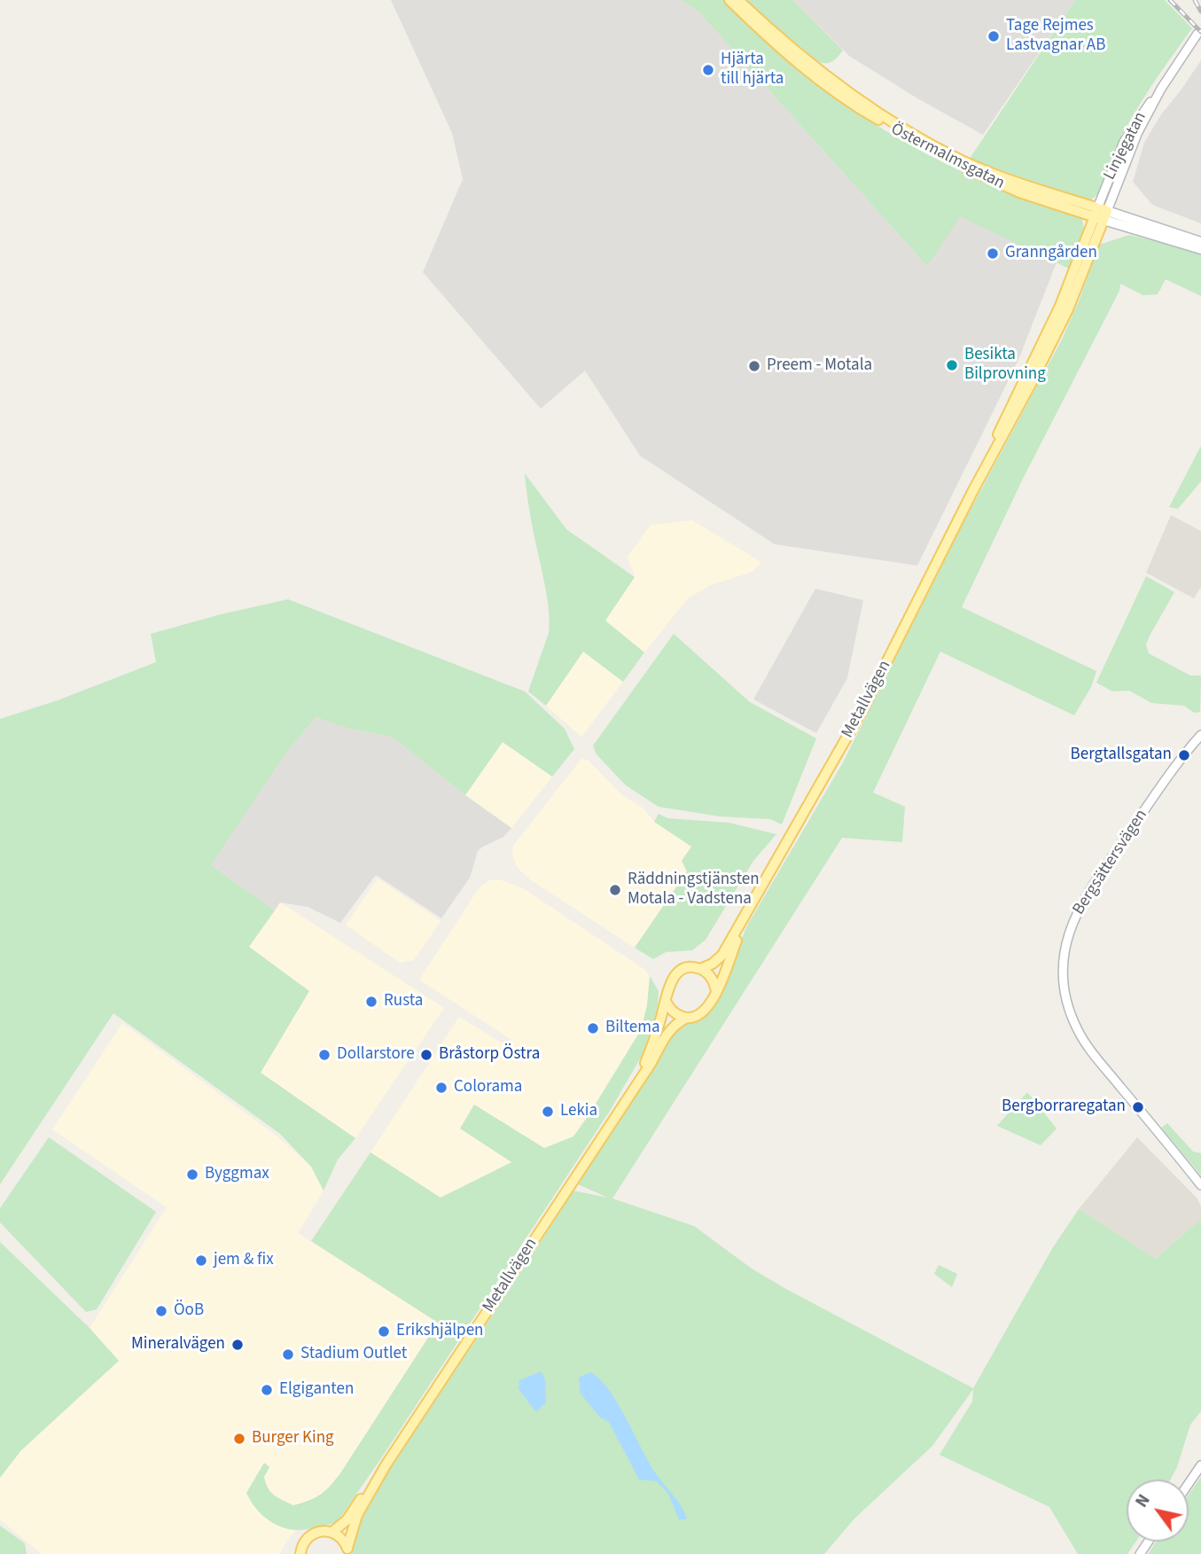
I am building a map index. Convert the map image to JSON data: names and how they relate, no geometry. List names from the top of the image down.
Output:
{
  "streets": {
    "main road": ["Östermalmsgatan", "Metallvägen"],
    "street": ["Linjegatan", "Bergsättersvägen"]
  },
  "crossings": [
    ["Linjegatan", "Östermalmsgatan"],
    ["Linjegatan", "Metallvägen"],
    ["Östermalmsgatan", "Metallvägen"]
  ],
  "places": [
    "Tage Rejmes Lastvagnar AB",
    "Hjärta till hjärta",
    "Granngården",
    "Besikta Bilprovning",
    "Preem - Motala",
    "Bergtallsgatan",
    "Räddningstjänsten Motala - Vadstena",
    "Rusta",
    "Biltema",
    "Dollarstore",
    "Bråstorp Östra",
    "Colorama",
    "Bergborraregatan",
    "Lekia",
    "Byggmax",
    "jem & fix",
    "ÖoB",
    "Erikshjälpen",
    "Mineralvägen",
    "Stadium Outlet",
    "Elgiganten",
    "Burger King"
  ],
  "north": "top left"
}
